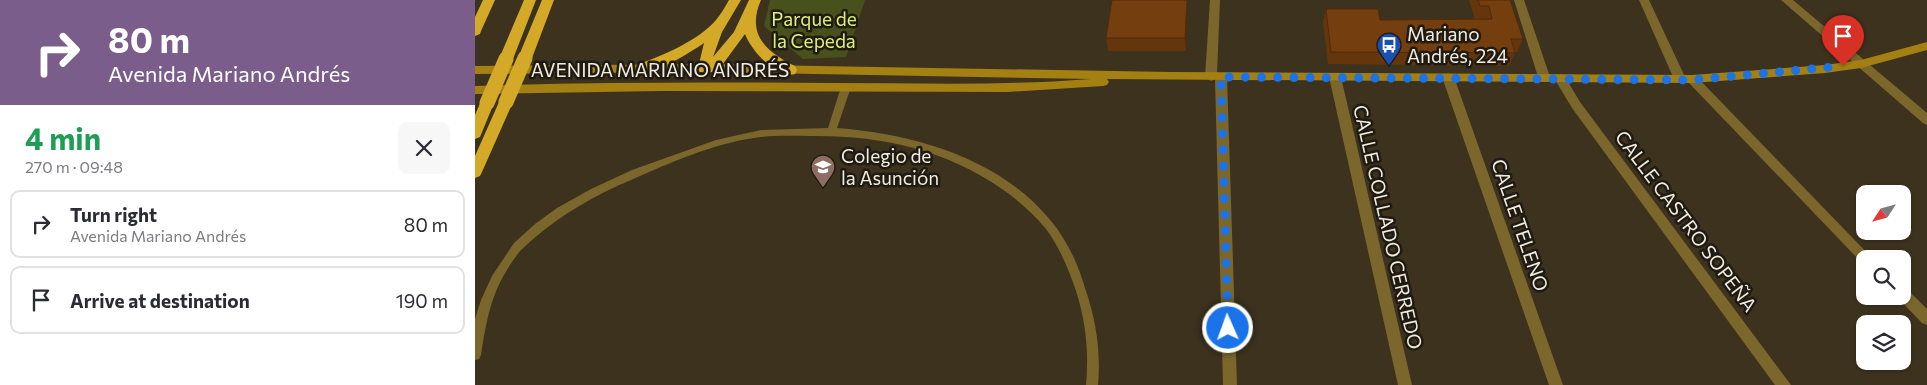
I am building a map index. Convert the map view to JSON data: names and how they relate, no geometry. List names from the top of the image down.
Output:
{
  "streets": {
    "main road": ["AVENIDA MARIANO ANDRÉS"],
    "street": ["CALLE CASTRO SOPEÑA", "CALLE TELENO", "CALLE COLLADO CERREDO"]
  },
  "crossings": [
    ["AVENIDA MARIANO ANDRÉS", "CALLE CASTRO SOPEÑA"],
    ["AVENIDA MARIANO ANDRÉS", "CALLE TELENO"],
    ["AVENIDA MARIANO ANDRÉS", "CALLE COLLADO CERREDO"]
  ],
  "parks": ["Parque de la Cepeda"],
  "places": {
    "bus stop": ["Mariano Andrés, 224"],
    "school or university": ["Colegio de la Asunción"]
  },
  "north": "bottom left",
  "page": {
    "turn": ["80 m", "Avenida Mariano Andrés"],
    "heading": ["4 min", "270 m · 09:48"],
    "list": [
      {
        "name": "Turn right",
        "note": "Avenida Mariano Andrés",
        "value": "80 m"
      },
      {
        "name": "Arrive at destination",
        "value": "190 m"
      }
    ]
  }
}
